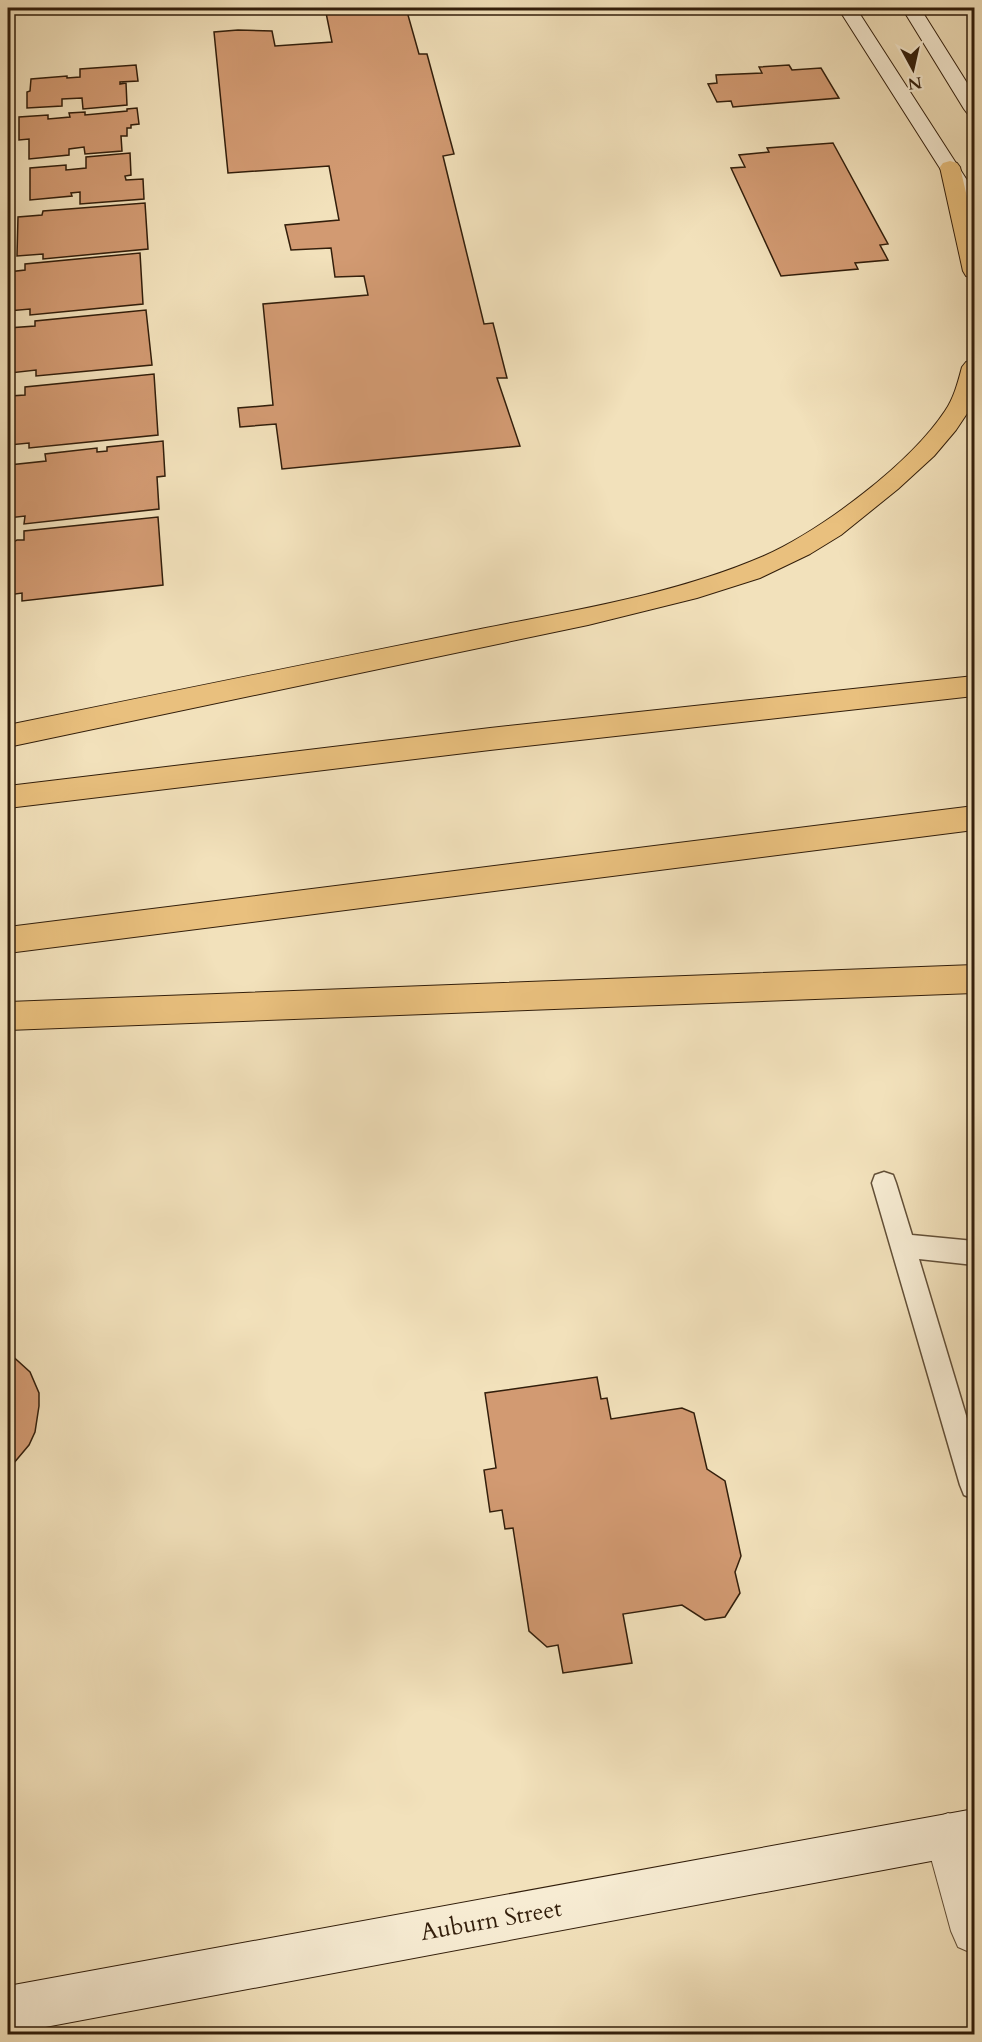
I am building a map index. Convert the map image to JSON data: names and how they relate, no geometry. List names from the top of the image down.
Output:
{
  "streets": {
    "main road": ["Auburn Street"]
  },
  "north": "bottom"
}
